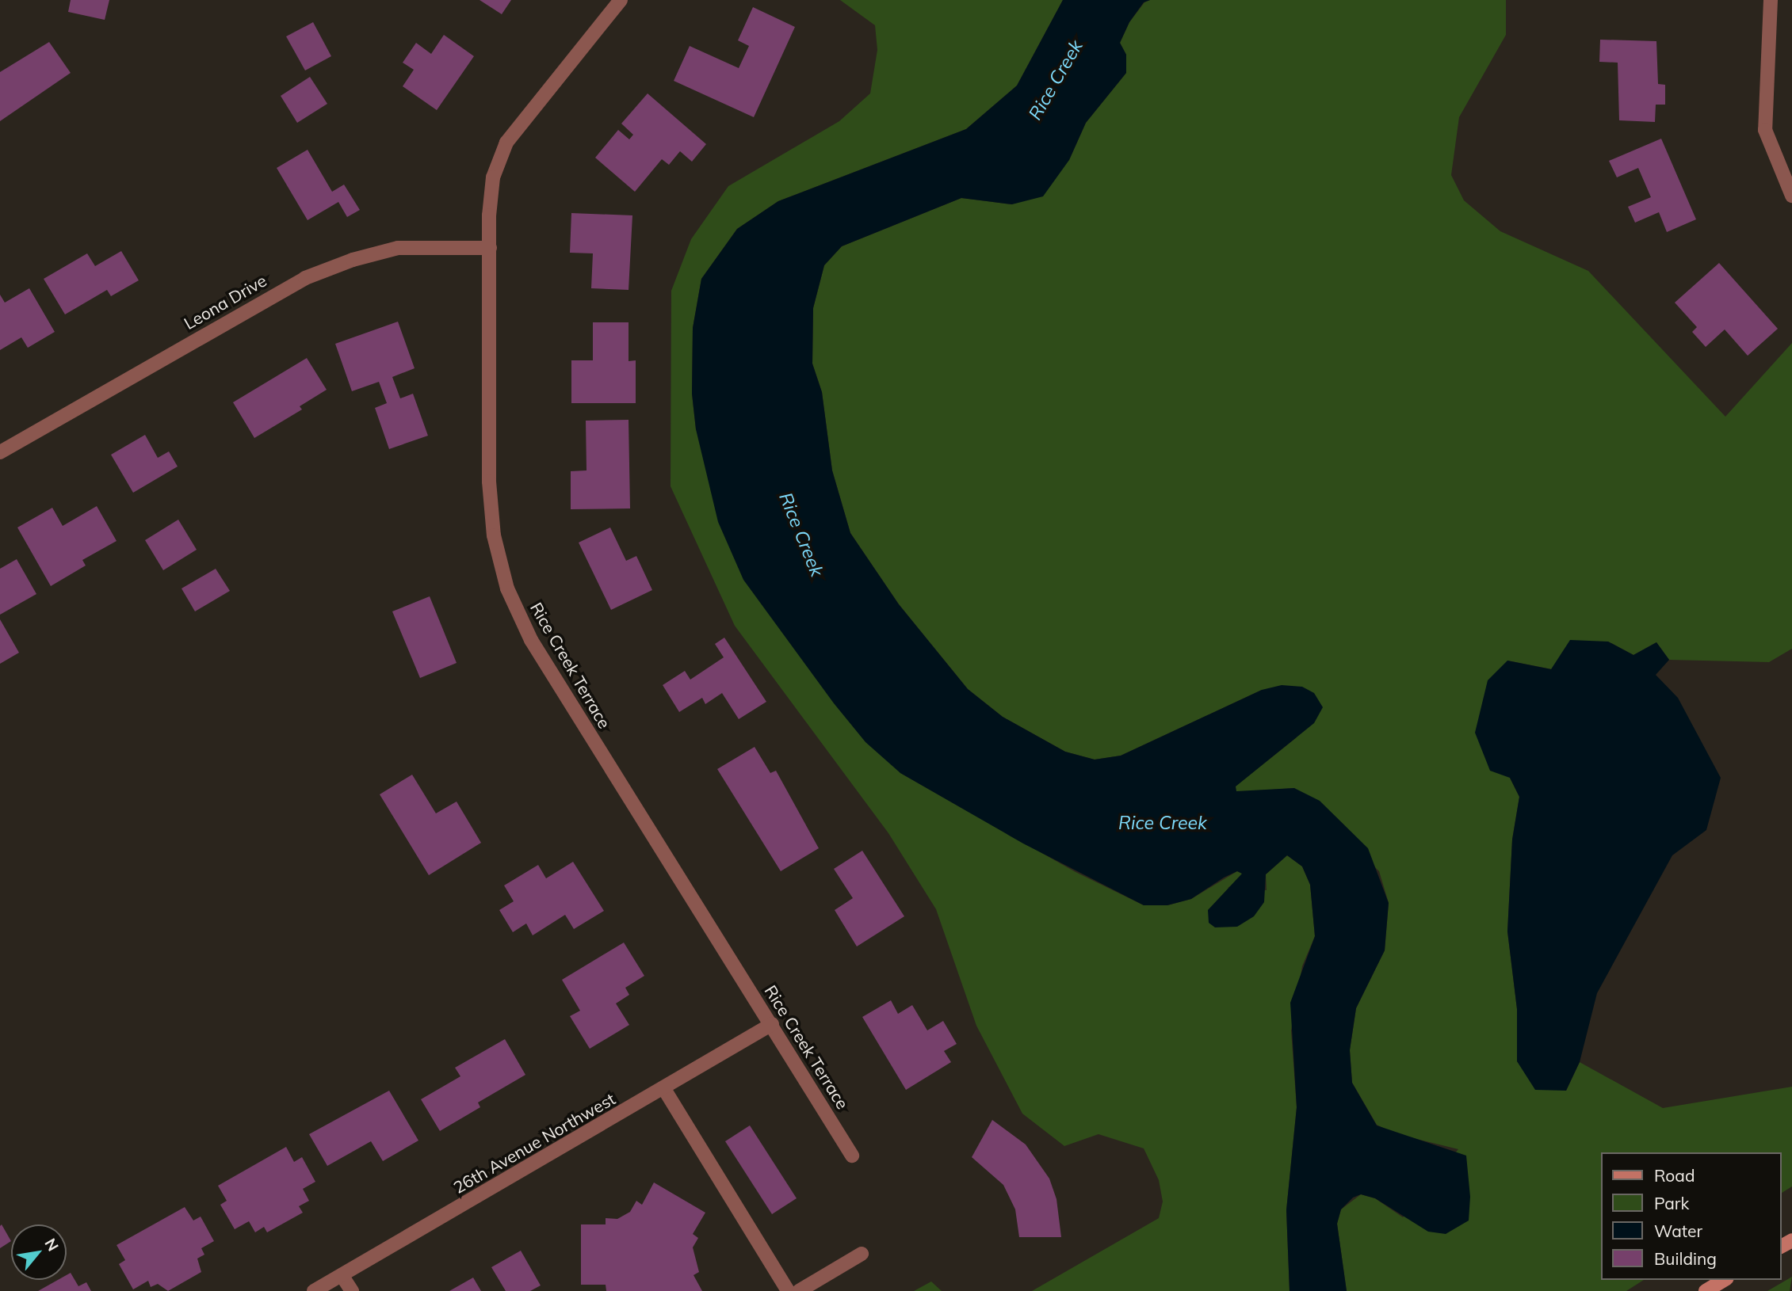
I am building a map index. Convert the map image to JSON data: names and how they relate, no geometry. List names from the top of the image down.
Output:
{
  "streets": {
    "street": ["Leona Drive", "Rice Creek Terrace", "26th Avenue Northwest"]
  },
  "crossings": [
    ["Leona Drive", "Rice Creek Terrace"],
    ["Rice Creek Terrace", "26th Avenue Northwest"]
  ],
  "water": ["Rice Creek"],
  "legend": [
    "Road",
    "Park",
    "Water",
    "Building"
  ],
  "north": "top right"
}
